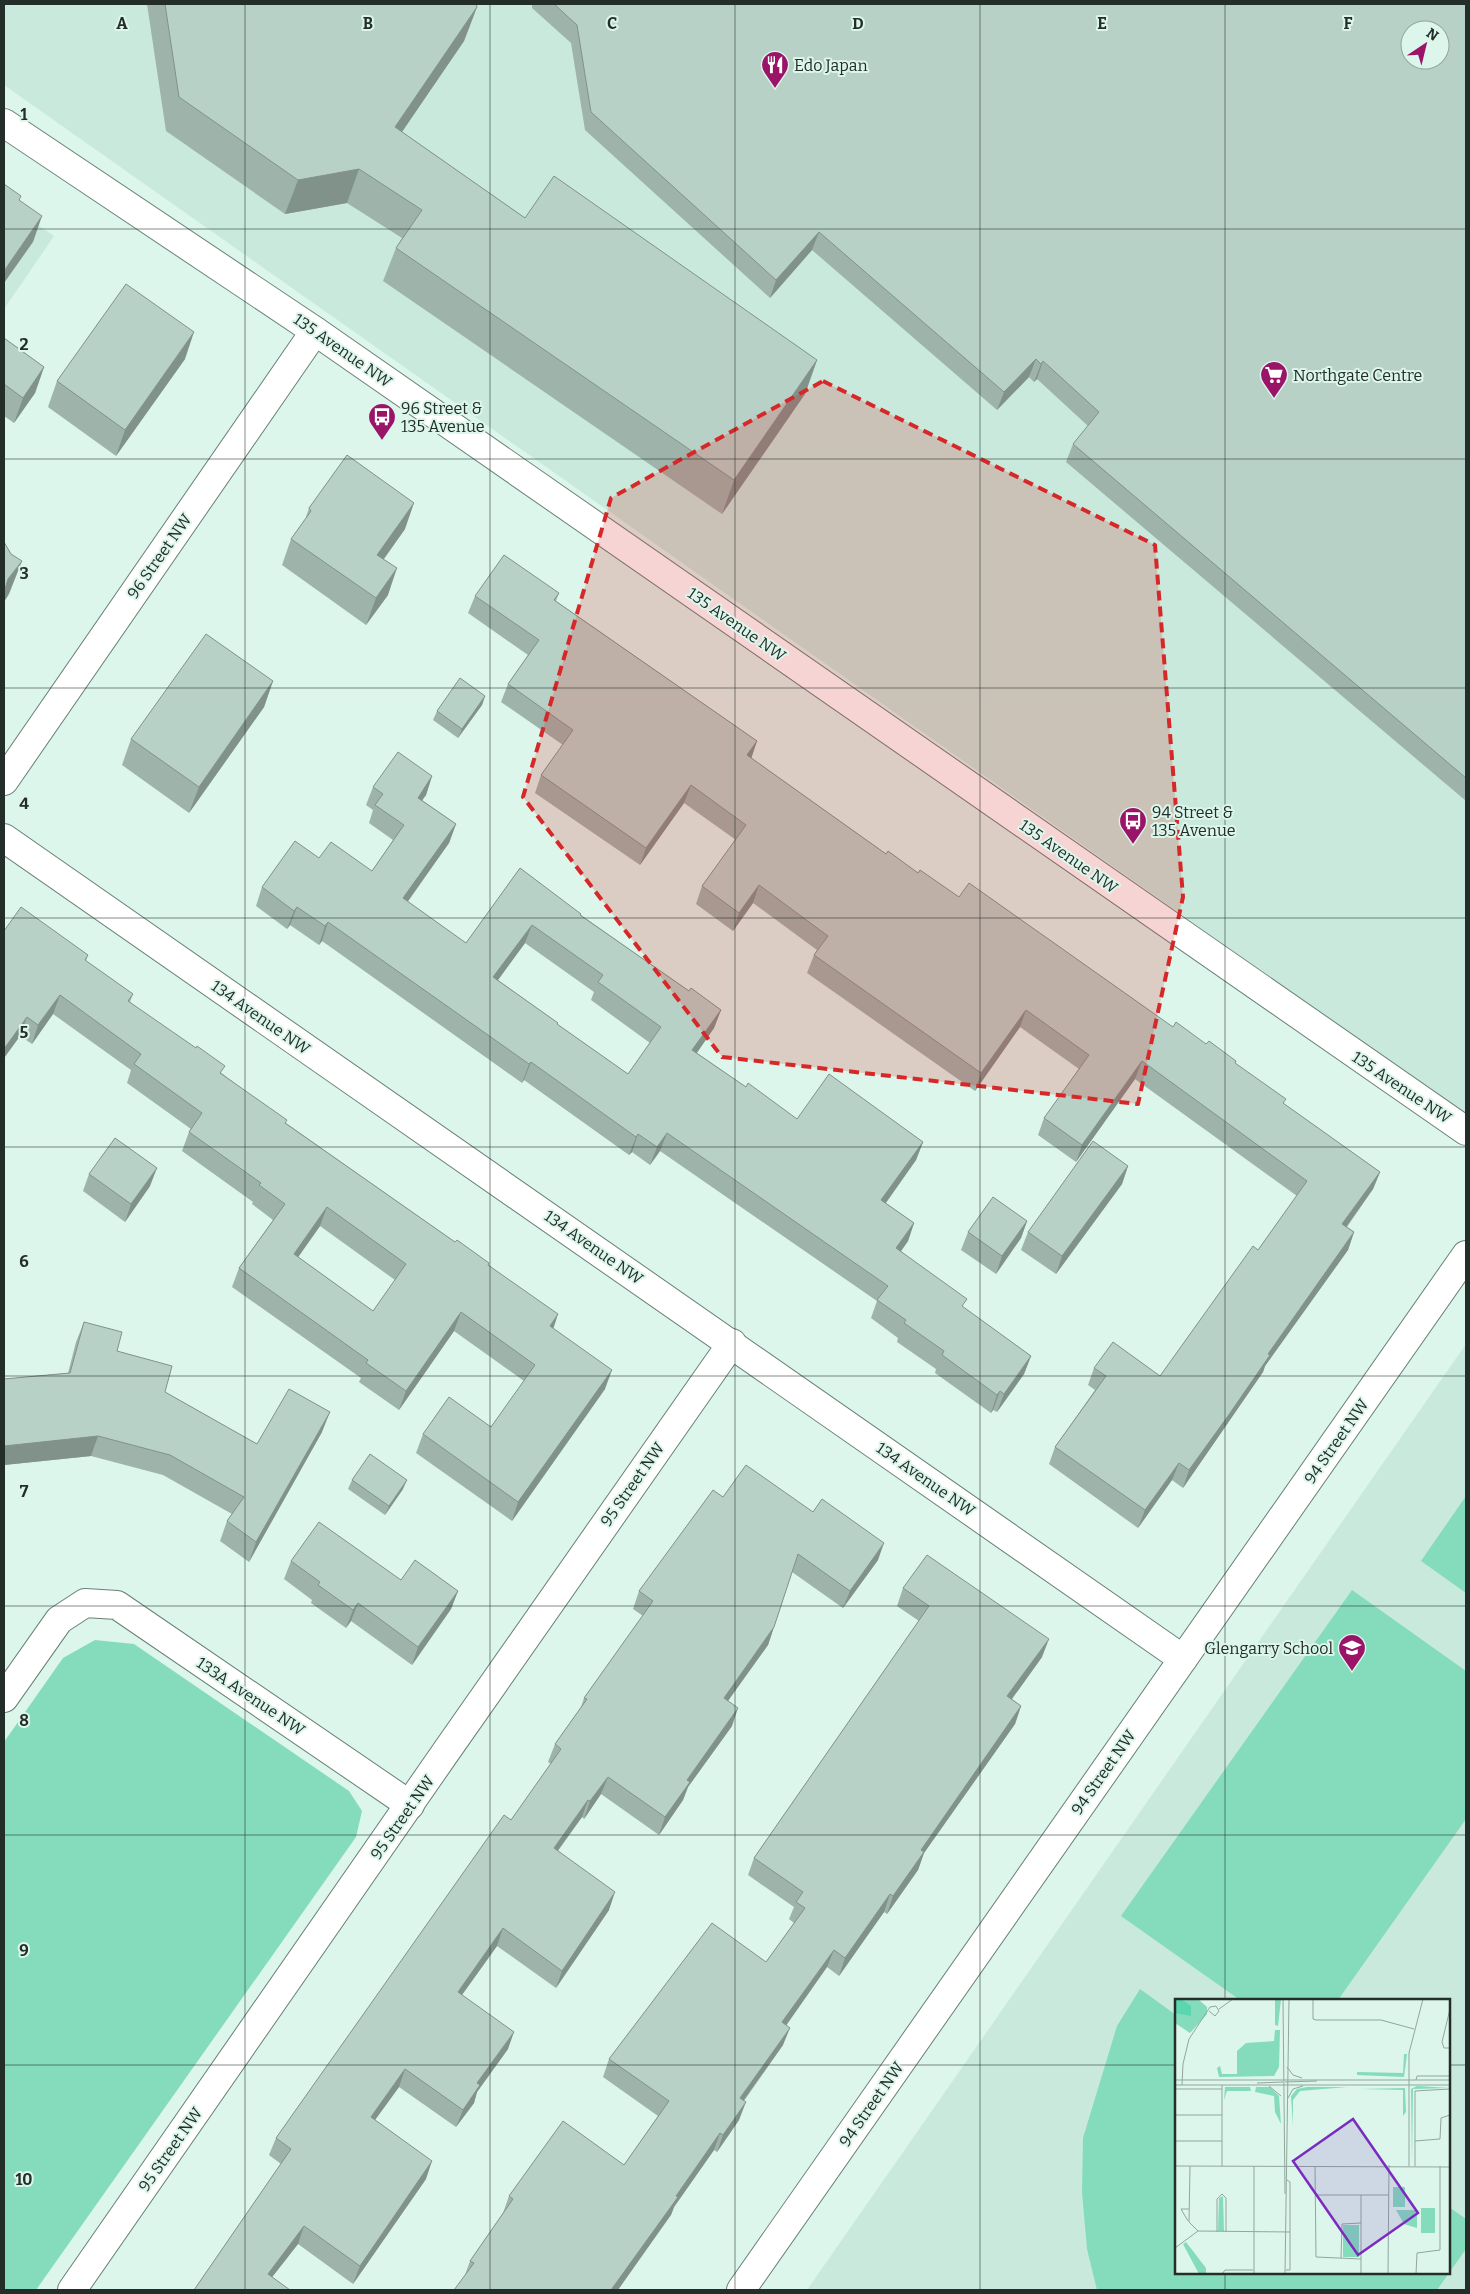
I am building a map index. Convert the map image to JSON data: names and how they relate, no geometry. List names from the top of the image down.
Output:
{
  "streets": {
    "street": [
      "135 Avenue NW",
      "96 Street NW",
      "134 Avenue NW",
      "94 Street NW",
      "95 Street NW",
      "133A Avenue NW"
    ]
  },
  "crossings": [
    ["135 Avenue NW", "96 Street NW"],
    ["134 Avenue NW", "94 Street NW"],
    ["134 Avenue NW", "95 Street NW"],
    ["95 Street NW", "133A Avenue NW"]
  ],
  "places": {
    "restaurant": ["Edo Japan"],
    "supermarket": ["Northgate Centre"],
    "bus stop": ["96 Street & 135 Avenue", "94 Street & 135 Avenue"],
    "school or university": ["Glengarry School"]
  },
  "north": "top right",
  "grid": {
    "columns": [
      "A",
      "B",
      "C",
      "D",
      "E",
      "F"
    ],
    "rows": [
      "1",
      "2",
      "3",
      "4",
      "5",
      "6",
      "7",
      "8",
      "9",
      "10"
    ]
  }
}
